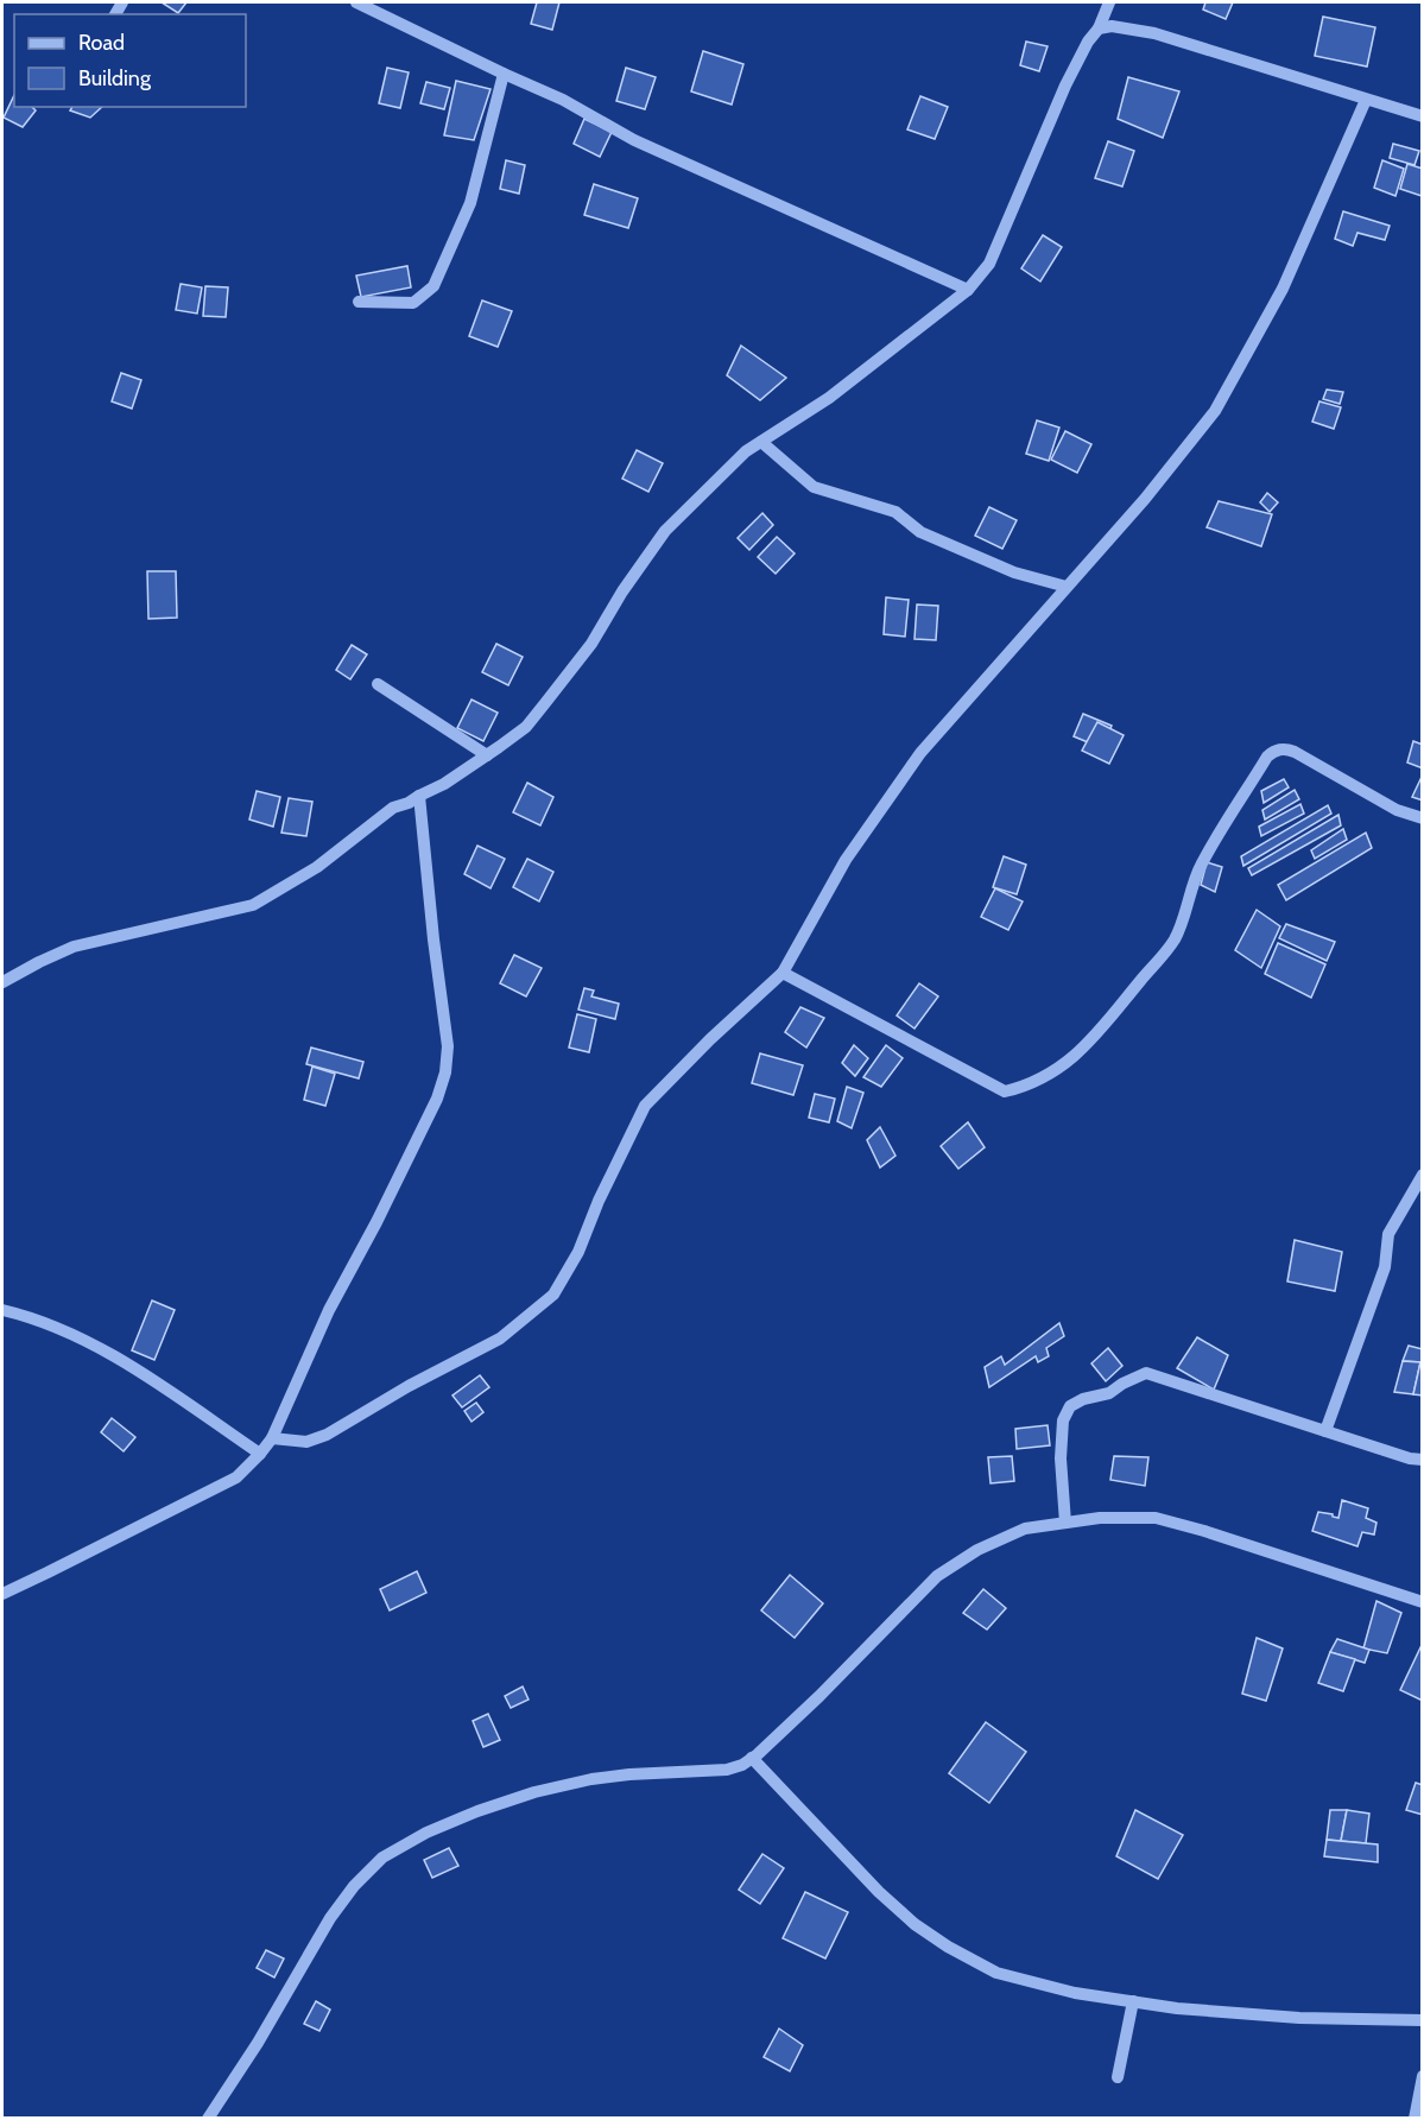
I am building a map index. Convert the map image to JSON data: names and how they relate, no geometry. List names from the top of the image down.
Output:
{
  "legend": ["Road", "Building"]
}
